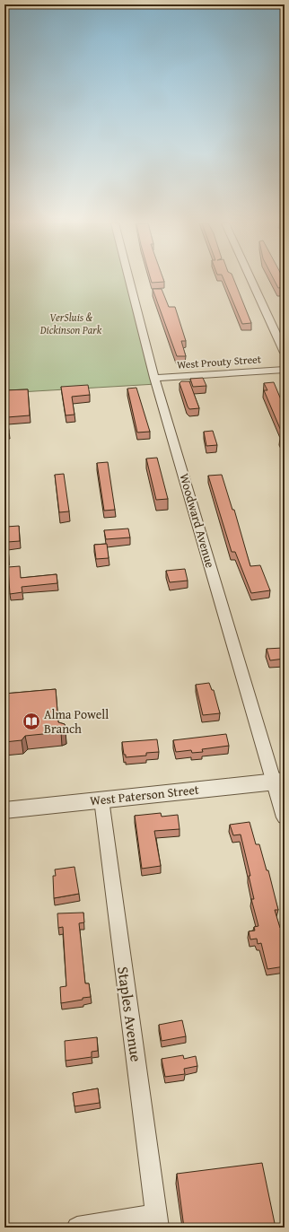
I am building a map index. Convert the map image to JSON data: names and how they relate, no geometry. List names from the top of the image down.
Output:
{
  "streets": {
    "street": [
      "West Prouty Street",
      "Woodward Avenue",
      "West Paterson Street",
      "Staples Avenue"
    ]
  },
  "crossings": [
    ["West Prouty Street", "Woodward Avenue"],
    ["Woodward Avenue", "West Paterson Street"],
    ["West Paterson Street", "Staples Avenue"]
  ],
  "parks": ["VerSluis & Dickinson Park"],
  "places": {
    "library": ["Alma Powell Branch"]
  }
}
